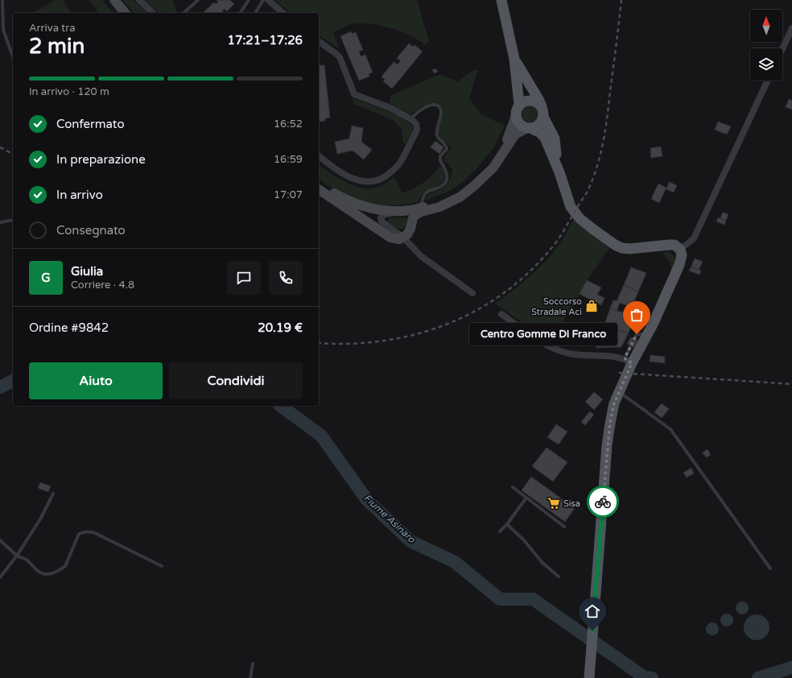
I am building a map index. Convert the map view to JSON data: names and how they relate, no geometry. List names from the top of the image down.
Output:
{
  "water": ["Fiume Asinaro"],
  "places": {
    "shop": ["Soccorso Stradale Aci"],
    "other": ["Centro Gomme Di Franco"],
    "supermarket": ["Sisa"]
  },
  "north": "top",
  "page": {
    "heading": ["2 min", "Arriva tra", "17:21–17:26"],
    "panel": [
      "Giulia",
      "Corriere · 4.8",
      "Ordine #9842",
      "20.19 €"
    ],
    "bar": "In arrivo · 120 m",
    "list": [
      ["Confermato", "16:52"],
      ["In preparazione", "16:59"],
      ["In arrivo", "17:07"],
      "Consegnato"
    ],
    "round": "G",
    "bubble": "Centro Gomme Di Franco",
    "buttons": ["Aiuto", "Condividi"]
  }
}
